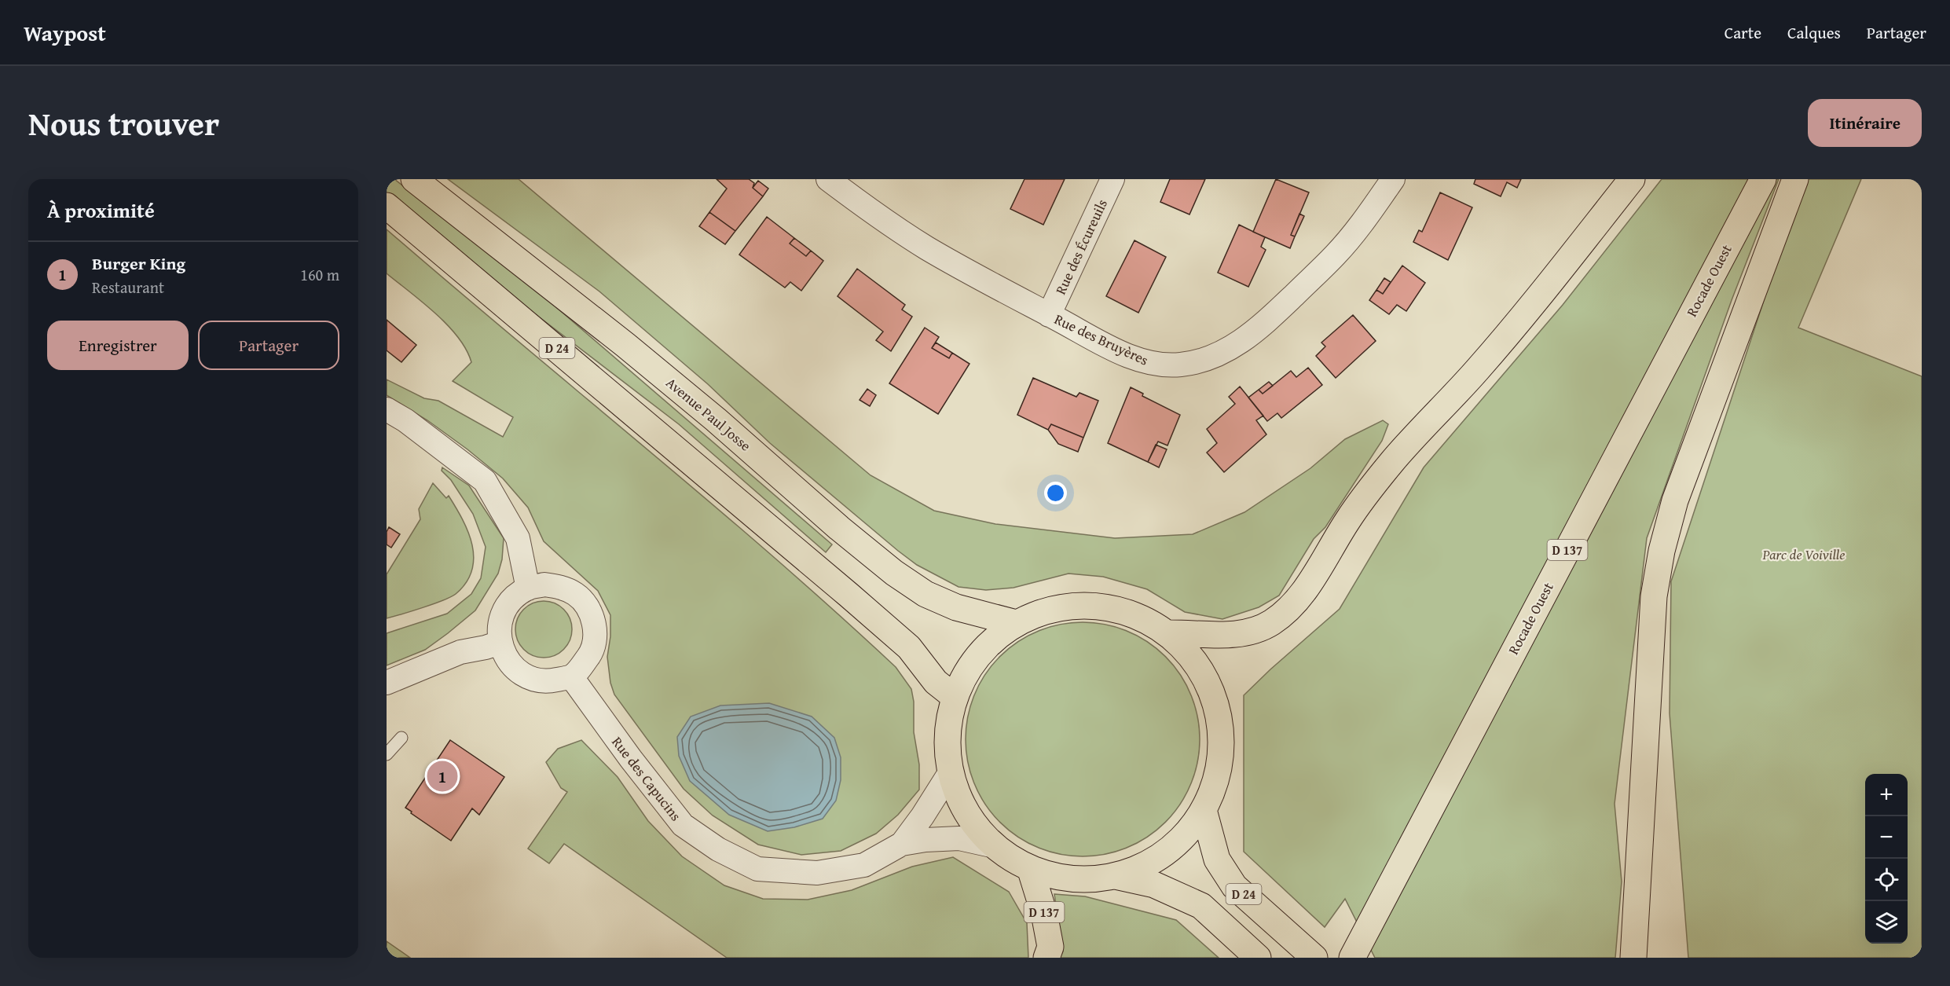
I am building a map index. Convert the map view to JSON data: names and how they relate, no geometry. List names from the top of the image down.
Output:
{
  "streets": {
    "main road": [
      "Rocade Ouest",
      "D 24",
      "Avenue Paul Josse",
      "D 137"
    ],
    "street": ["Rue des Écureuils", "Rue des Bruyères", "Rue des Capucins"]
  },
  "crossings": [
    ["Rue des Écureuils", "Rue des Bruyères"]
  ],
  "parks": ["Parc de Voiville"],
  "page": {
    "header": "Waypost",
    "nav": ["Carte", "Calques", "Partager"],
    "title": "Nous trouver",
    "buttons": [
      "Itinéraire",
      ["Enregistrer", "Partager"]
    ],
    "heading": "À proximité",
    "list": [
      {
        "mark": "1",
        "name": "Burger King",
        "note": "Restaurant",
        "value": "160 m"
      }
    ],
    "pins": "1",
    "map_buttons": ["+", "−"]
  }
}
